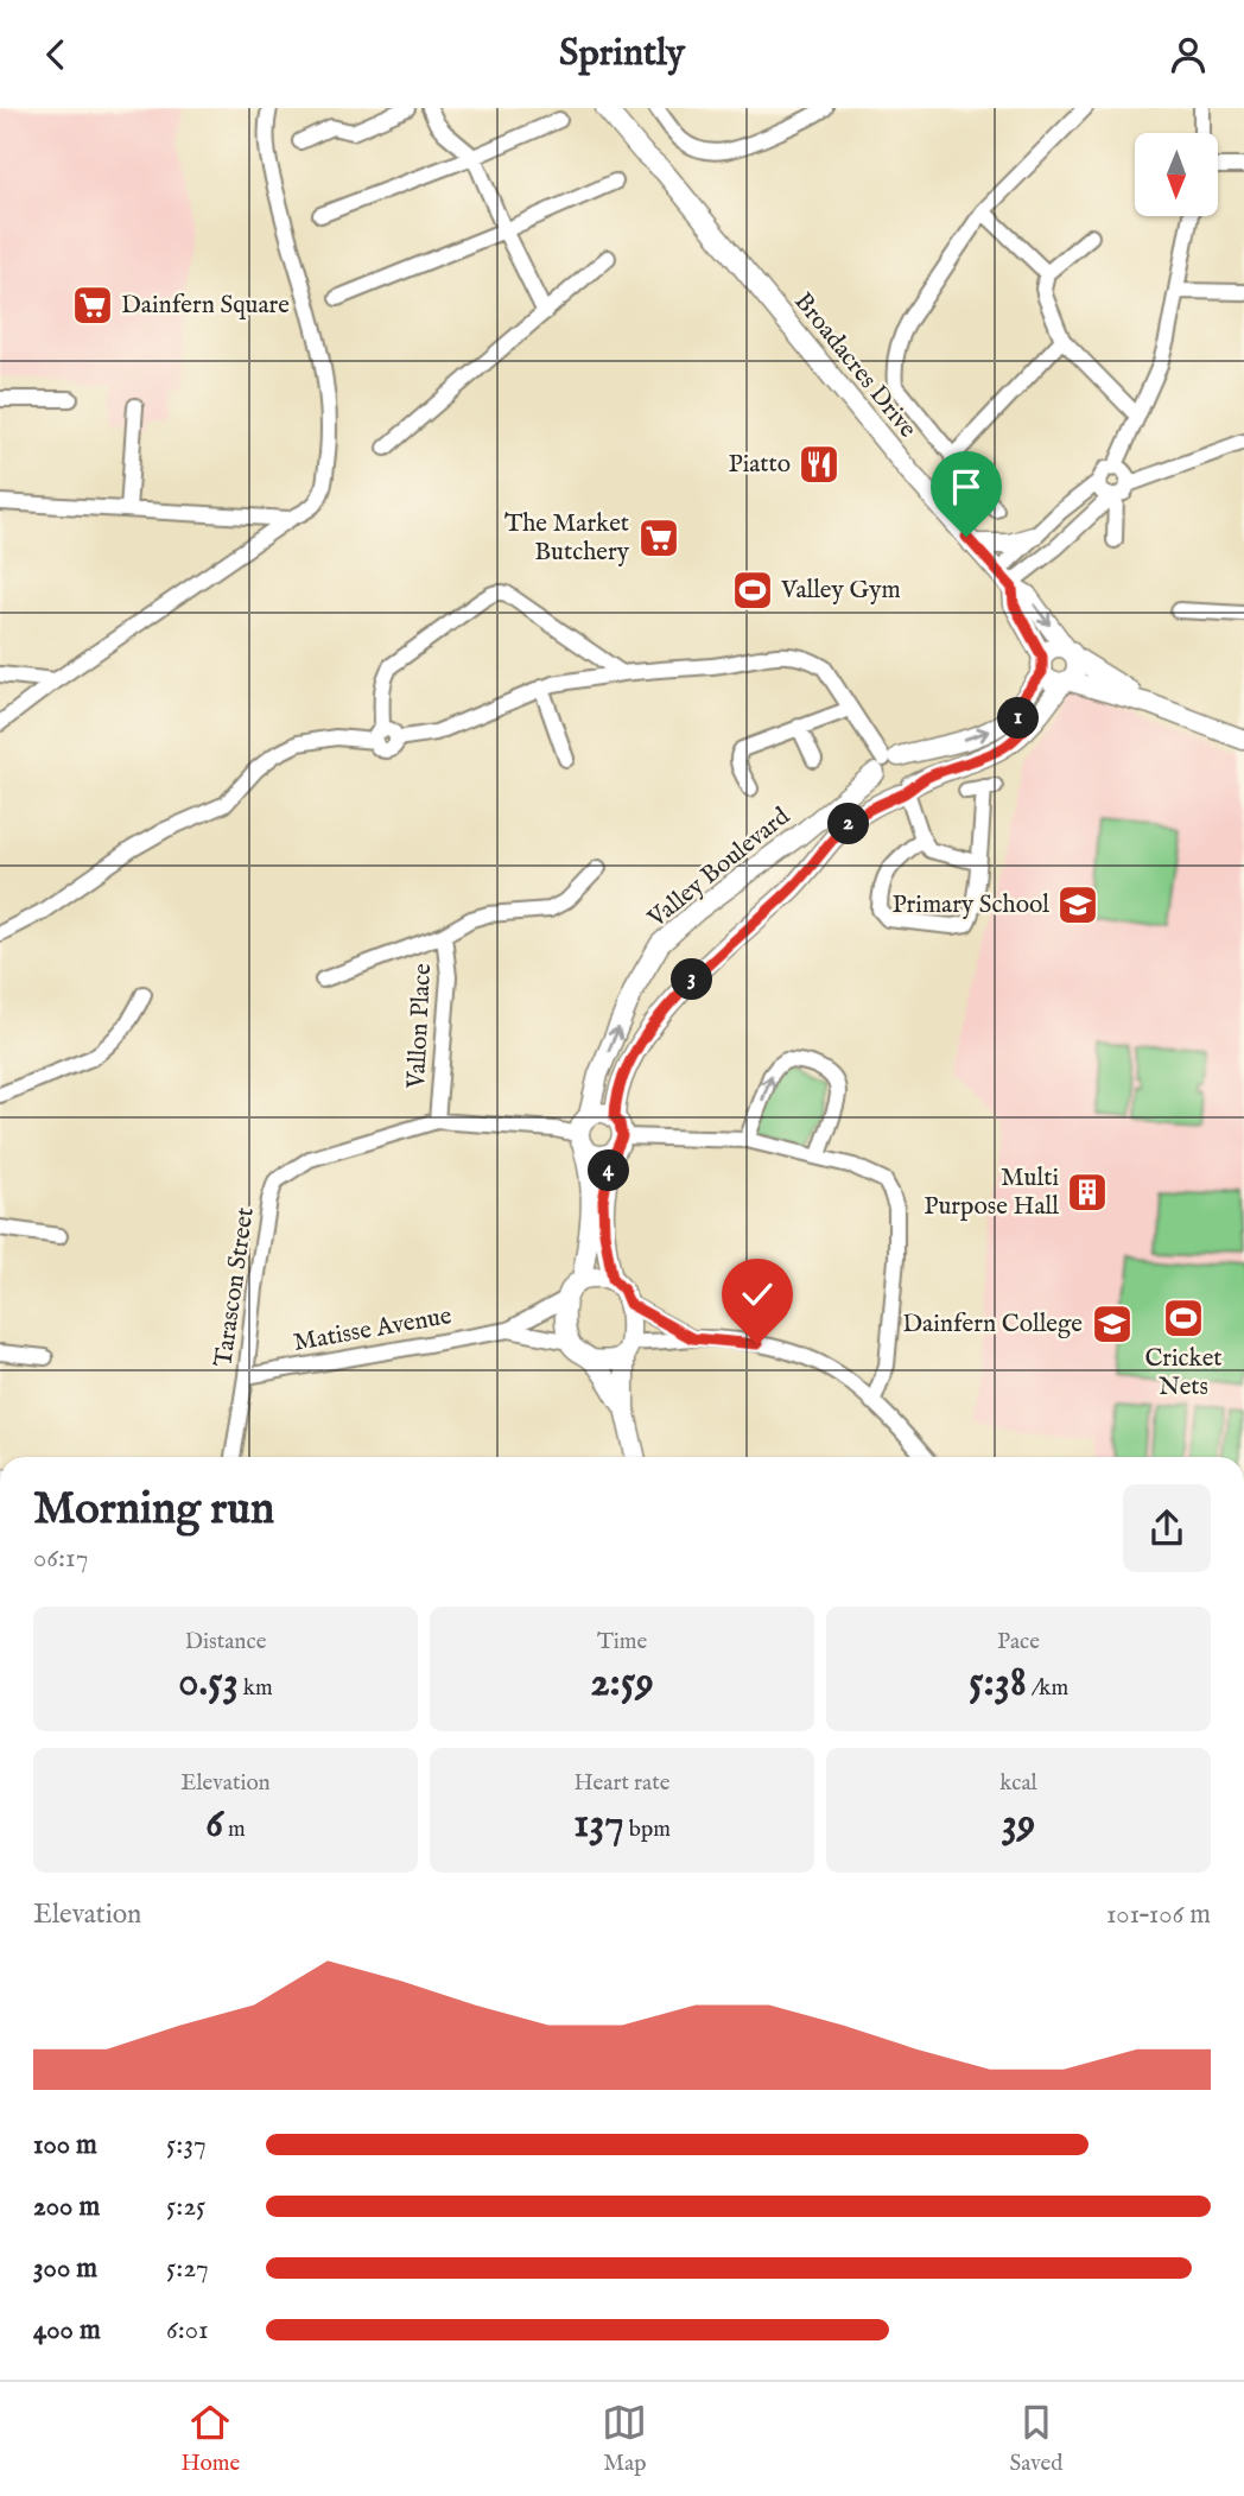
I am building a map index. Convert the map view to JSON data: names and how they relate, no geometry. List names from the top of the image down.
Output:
{
  "streets": {
    "street": [
      "Broadacres Drive",
      "Valley Boulevard",
      "Vallon Place",
      "Tarascon Street",
      "Matisse Avenue"
    ]
  },
  "crossings": [
    ["Broadacres Drive", "Valley Boulevard"],
    ["Valley Boulevard", "Tarascon Street"],
    ["Vallon Place", "Tarascon Street"],
    ["Tarascon Street", "Matisse Avenue"]
  ],
  "places": {
    "supermarket": ["Dainfern Square", "The Market Butchery"],
    "restaurant": ["Piatto"],
    "sports": ["Valley Gym", "Cricket Nets"],
    "school or university": ["Primary School", "Dainfern College"],
    "building": ["Multi Purpose Hall"]
  },
  "north": "bottom",
  "page": {
    "header": "Sprintly",
    "pins": [
      "1",
      "2",
      "3",
      "4"
    ],
    "heading": ["Morning run", "06:17"],
    "stats": [
      ["Distance", "0.53 km"],
      ["Time", "2:59"],
      ["Pace", "5:38 /km"],
      ["Elevation", "6 m"],
      ["Heart rate", "137 bpm"],
      ["kcal", "39"]
    ],
    "chart": ["Elevation", "101–106 m"],
    "list": [
      {
        "name": "100 m",
        "note": "5:37"
      },
      {
        "name": "200 m",
        "note": "5:25"
      },
      {
        "name": "300 m",
        "note": "5:27"
      },
      {
        "name": "400 m",
        "note": "6:01"
      }
    ],
    "tabs": ["Home", "Map", "Saved"]
  }
}
